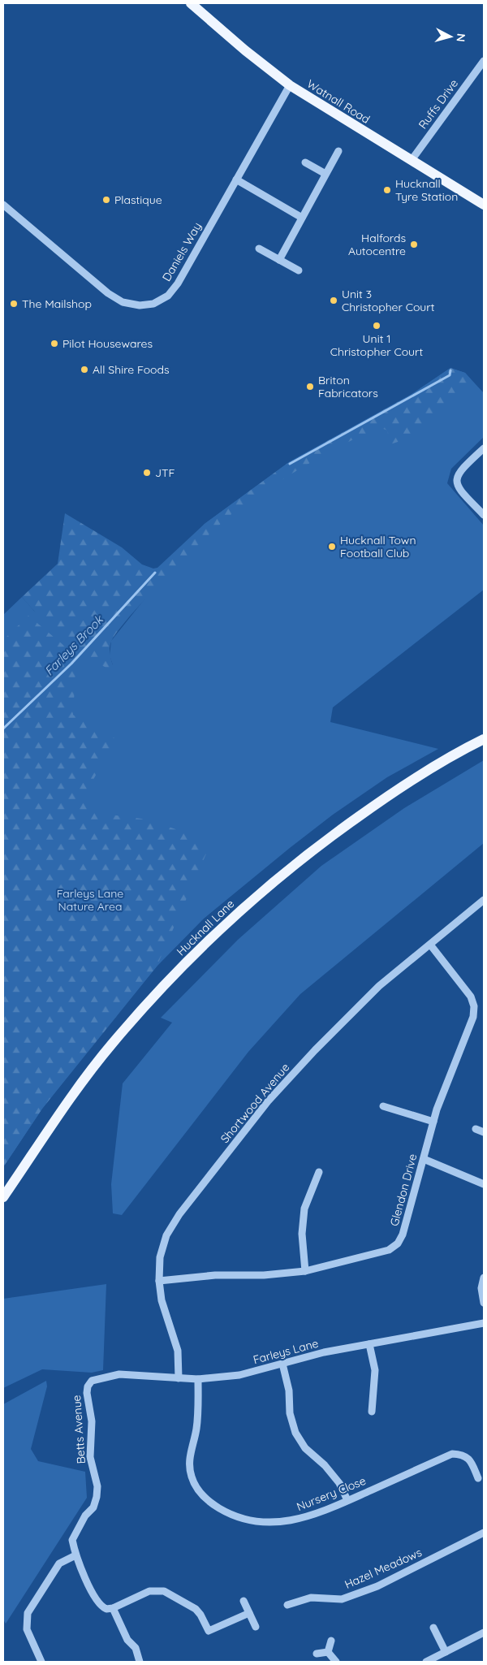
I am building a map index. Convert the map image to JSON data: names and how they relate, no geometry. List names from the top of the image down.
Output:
{
  "streets": {
    "main road": ["Watnall Road", "Hucknall Lane"],
    "street": [
      "Ruffs Drive",
      "Daniels Way",
      "Shortwood Avenue",
      "Glendon Drive",
      "Farleys Lane",
      "Betts Avenue",
      "Nursery Close",
      "Hazel Meadows"
    ]
  },
  "crossings": [
    ["Watnall Road", "Ruffs Drive"],
    ["Watnall Road", "Daniels Way"],
    ["Shortwood Avenue", "Glendon Drive"],
    ["Shortwood Avenue", "Farleys Lane"],
    ["Farleys Lane", "Betts Avenue"],
    ["Farleys Lane", "Nursery Close"]
  ],
  "water": ["Farleys Brook"],
  "parks": ["Farleys Lane Nature Area"],
  "places": [
    "Hucknall Tyre Station",
    "Plastique",
    "Halfords Autocentre",
    "Unit 3 Christopher Court",
    "The Mailshop",
    "Unit 1 Christopher Court",
    "Pilot Housewares",
    "All Shire Foods",
    "Briton Fabricators",
    "JTF",
    "Hucknall Town Football Club"
  ],
  "north": "right"
}
